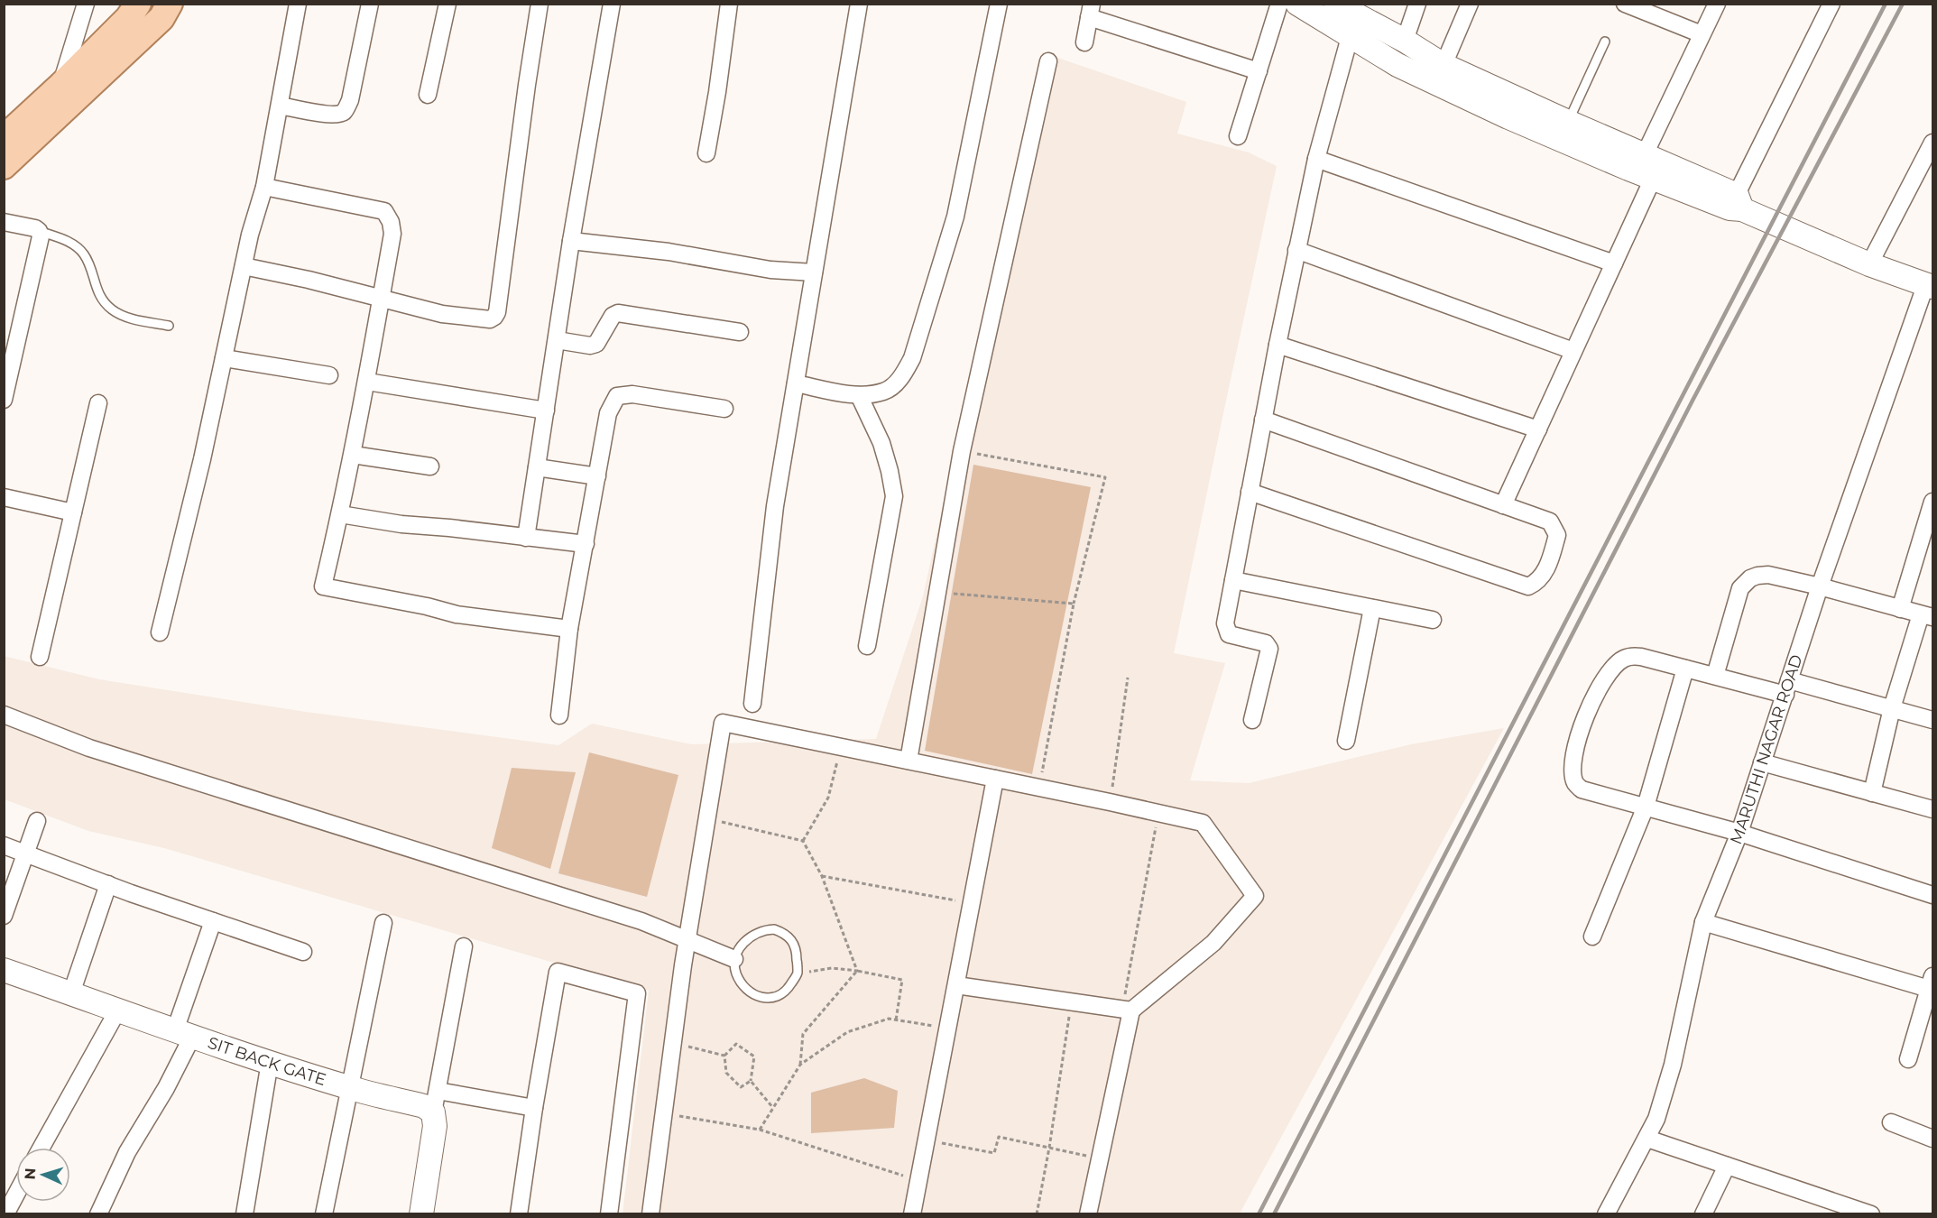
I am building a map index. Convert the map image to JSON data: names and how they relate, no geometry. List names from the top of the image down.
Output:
{
  "streets": {
    "street": ["MARUTHI NAGAR ROAD", "SIT BACK GATE"]
  },
  "north": "left"
}
